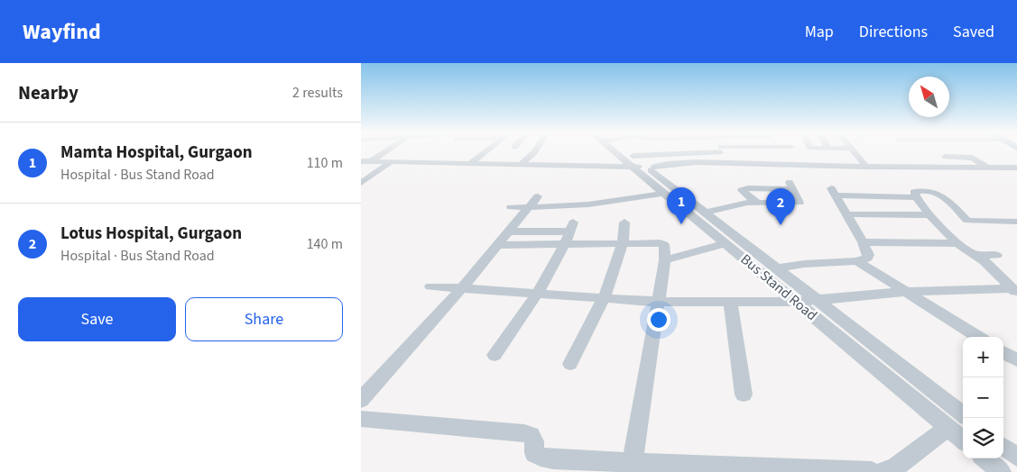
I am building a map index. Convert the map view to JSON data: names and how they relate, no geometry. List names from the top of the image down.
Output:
{
  "streets": {
    "street": ["Bus Stand Road"]
  },
  "north": "top left",
  "page": {
    "header": "Wayfind",
    "nav": ["Map", "Directions", "Saved"],
    "heading": ["Nearby", "2 results"],
    "list": [
      {
        "mark": "1",
        "name": "Mamta Hospital, Gurgaon",
        "note": "Hospital · Bus Stand Road",
        "value": "110 m"
      },
      {
        "mark": "2",
        "name": "Lotus Hospital, Gurgaon",
        "note": "Hospital · Bus Stand Road",
        "value": "140 m"
      }
    ],
    "pins": ["1", "2"],
    "buttons": ["Save", "Share"],
    "map_buttons": ["+", "−"]
  }
}
